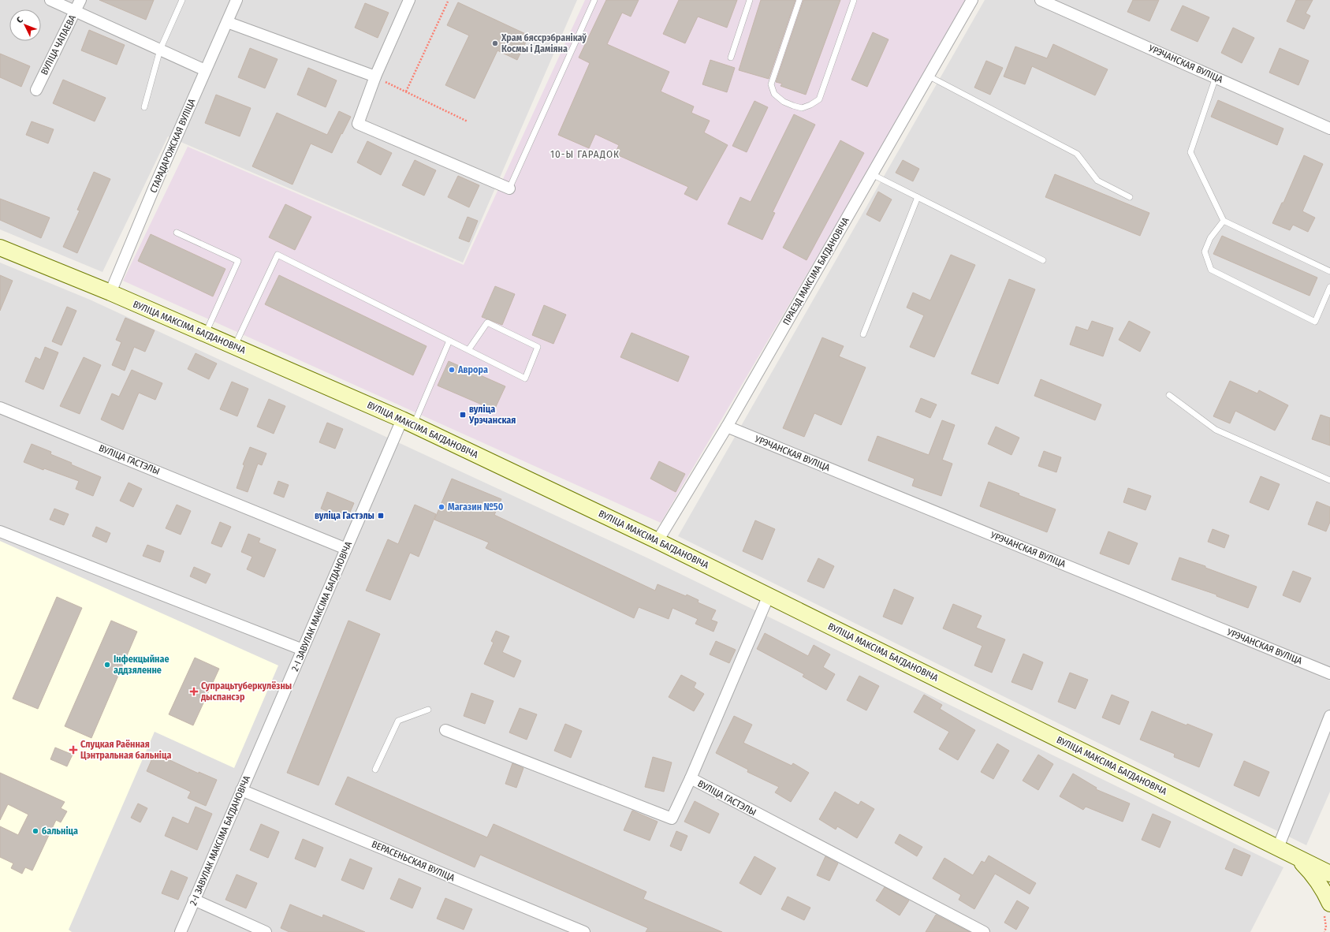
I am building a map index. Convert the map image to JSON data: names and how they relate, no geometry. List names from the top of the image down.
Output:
{
  "streets": {
    "main road": ["ВУЛІЦА МАКСІМА БАГДАНОВІЧА"],
    "street": [
      "ВУЛІЦА ЧАПАЕВА",
      "УРЭЧАНСКАЯ ВУЛІЦА",
      "СТАРАДАРОЖСКАЯ ВУЛІЦА",
      "ПРАЕЗД МАКСІМА БАГДАНОВІЧА",
      "ВУЛІЦА ГАСТЭЛЫ",
      "2-І ЗАВУЛАК МАКСІМА БАГДАНОВІЧА",
      "ВЕРАСЕНЬСКАЯ ВУЛІЦА"
    ]
  },
  "crossings": [
    ["УРЭЧАНСКАЯ ВУЛІЦА", "ПРАЕЗД МАКСІМА БАГДАНОВІЧА"],
    ["СТАРАДАРОЖСКАЯ ВУЛІЦА", "ВУЛІЦА МАКСІМА БАГДАНОВІЧА"],
    ["ПРАЕЗД МАКСІМА БАГДАНОВІЧА", "ВУЛІЦА МАКСІМА БАГДАНОВІЧА"],
    ["ВУЛІЦА МАКСІМА БАГДАНОВІЧА", "2-І ЗАВУЛАК МАКСІМА БАГДАНОВІЧА"],
    ["ВУЛІЦА ГАСТЭЛЫ", "2-І ЗАВУЛАК МАКСІМА БАГДАНОВІЧА"],
    ["2-І ЗАВУЛАК МАКСІМА БАГДАНОВІЧА", "ВЕРАСЕНЬСКАЯ ВУЛІЦА"]
  ],
  "districts": ["10-Ы ГАРАДОК"],
  "places": {
    "other": [
      "Храм бяссрэбранікаў Космы і Даміяна",
      "Аврора",
      "Магазин №50",
      "Інфекцыйнае аддзяленне",
      "бальніца"
    ],
    "transit": ["вуліца Урэчанская", "вуліца Гастэлы"],
    "health": ["Супрацьтуберкулёзны дыспансэр", "Слуцкая Раённая Цэнтральная бальніца"]
  },
  "north": "top left"
}
